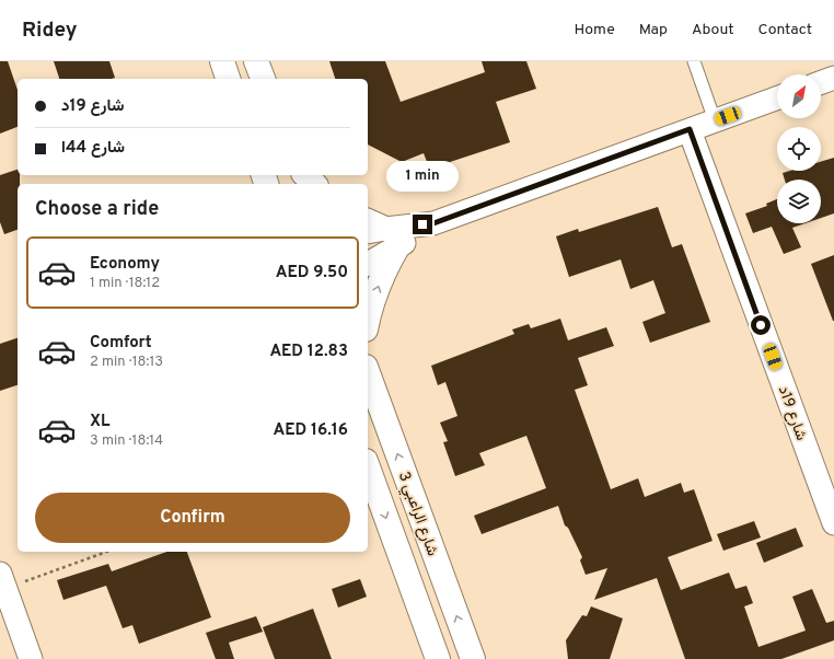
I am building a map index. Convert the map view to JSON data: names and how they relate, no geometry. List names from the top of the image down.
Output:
{
  "streets": {
    "street": ["شارع 19د", "شارع الراعبي 3"]
  },
  "north": "top right",
  "page": {
    "header": "Ridey",
    "nav": [
      "Home",
      "Map",
      "About",
      "Contact"
    ],
    "banner": ["شارع 19د", "شارع 44ا"],
    "bubble": "1 min",
    "heading": "Choose a ride",
    "list": [
      {
        "name": "Economy",
        "note": "1 min · 18:12",
        "value": "AED 9.50"
      },
      {
        "name": "Comfort",
        "note": "2 min · 18:13",
        "value": "AED 12.83"
      },
      {
        "name": "XL",
        "note": "3 min · 18:14",
        "value": "AED 16.16"
      }
    ],
    "buttons": "Confirm"
  }
}
